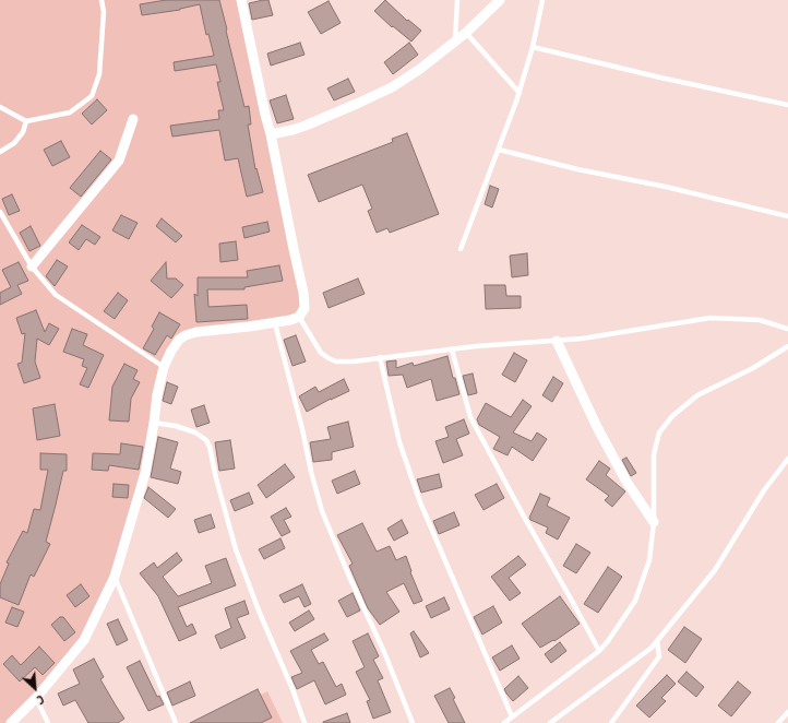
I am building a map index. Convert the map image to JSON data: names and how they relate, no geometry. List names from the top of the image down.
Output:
{
  "north": "bottom right"
}
